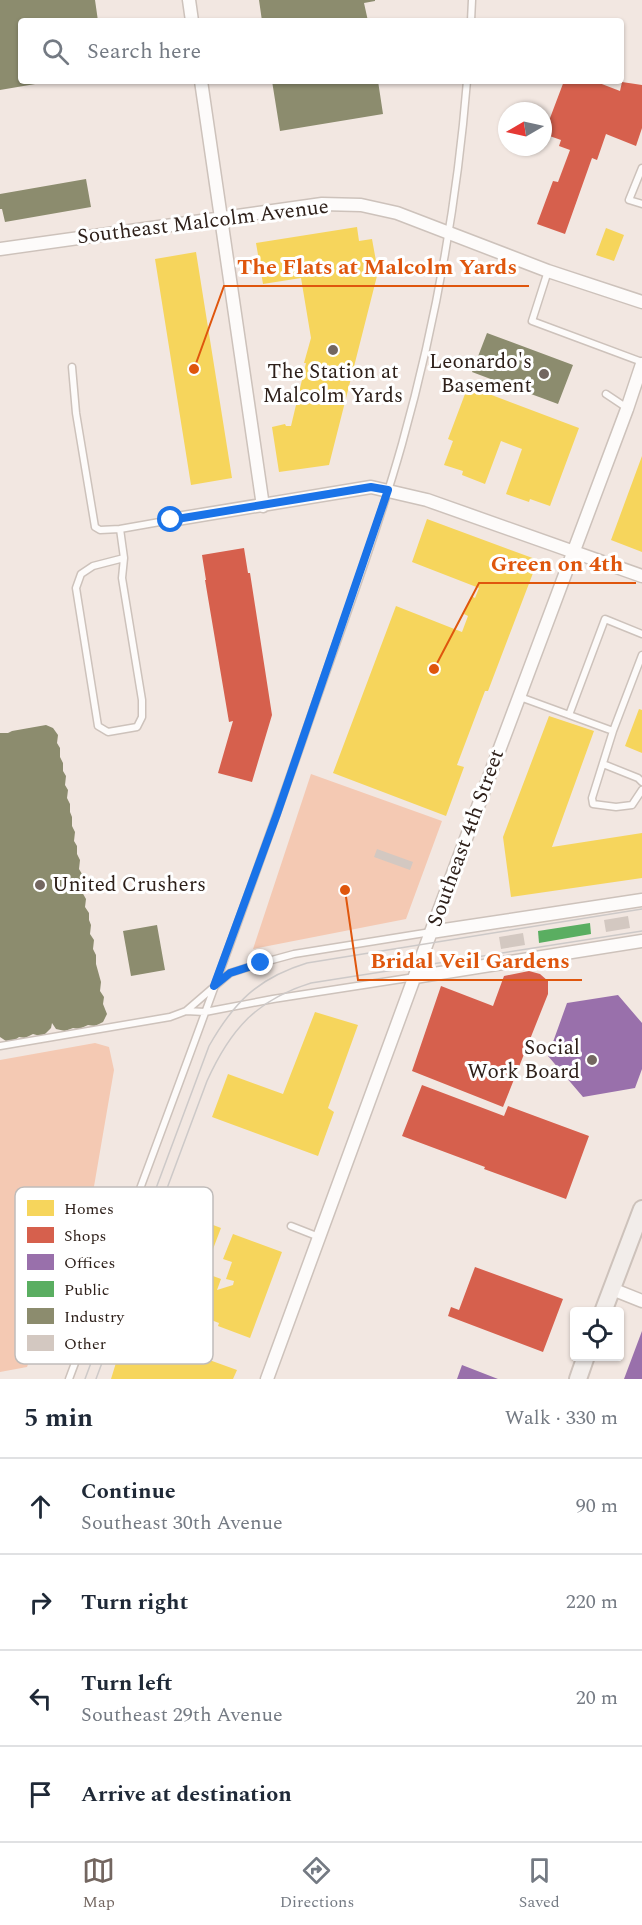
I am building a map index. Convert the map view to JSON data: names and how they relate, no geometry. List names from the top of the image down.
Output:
{
  "streets": {
    "street": ["Southeast Malcolm Avenue", "Southeast 4th Street"]
  },
  "places": [
    "The Station at Malcolm Yards",
    "The Flats at Malcolm Yards",
    "Leonardo's Basement",
    "Green on 4th",
    "United Crushers",
    "Bridal Veil Gardens",
    "Social Work Board"
  ],
  "legend": [
    "Homes",
    "Shops",
    "Offices",
    "Public",
    "Industry",
    "Other"
  ],
  "north": "left",
  "page": {
    "search": "Search here",
    "heading": ["5 min", "Walk · 330 m"],
    "list": [
      ["Continue", "Southeast 30th Avenue", "90 m"],
      ["Turn right", "220 m"],
      ["Turn left", "Southeast 29th Avenue", "20 m"],
      "Arrive at destination"
    ],
    "nav": ["Map", "Directions", "Saved"]
  }
}
